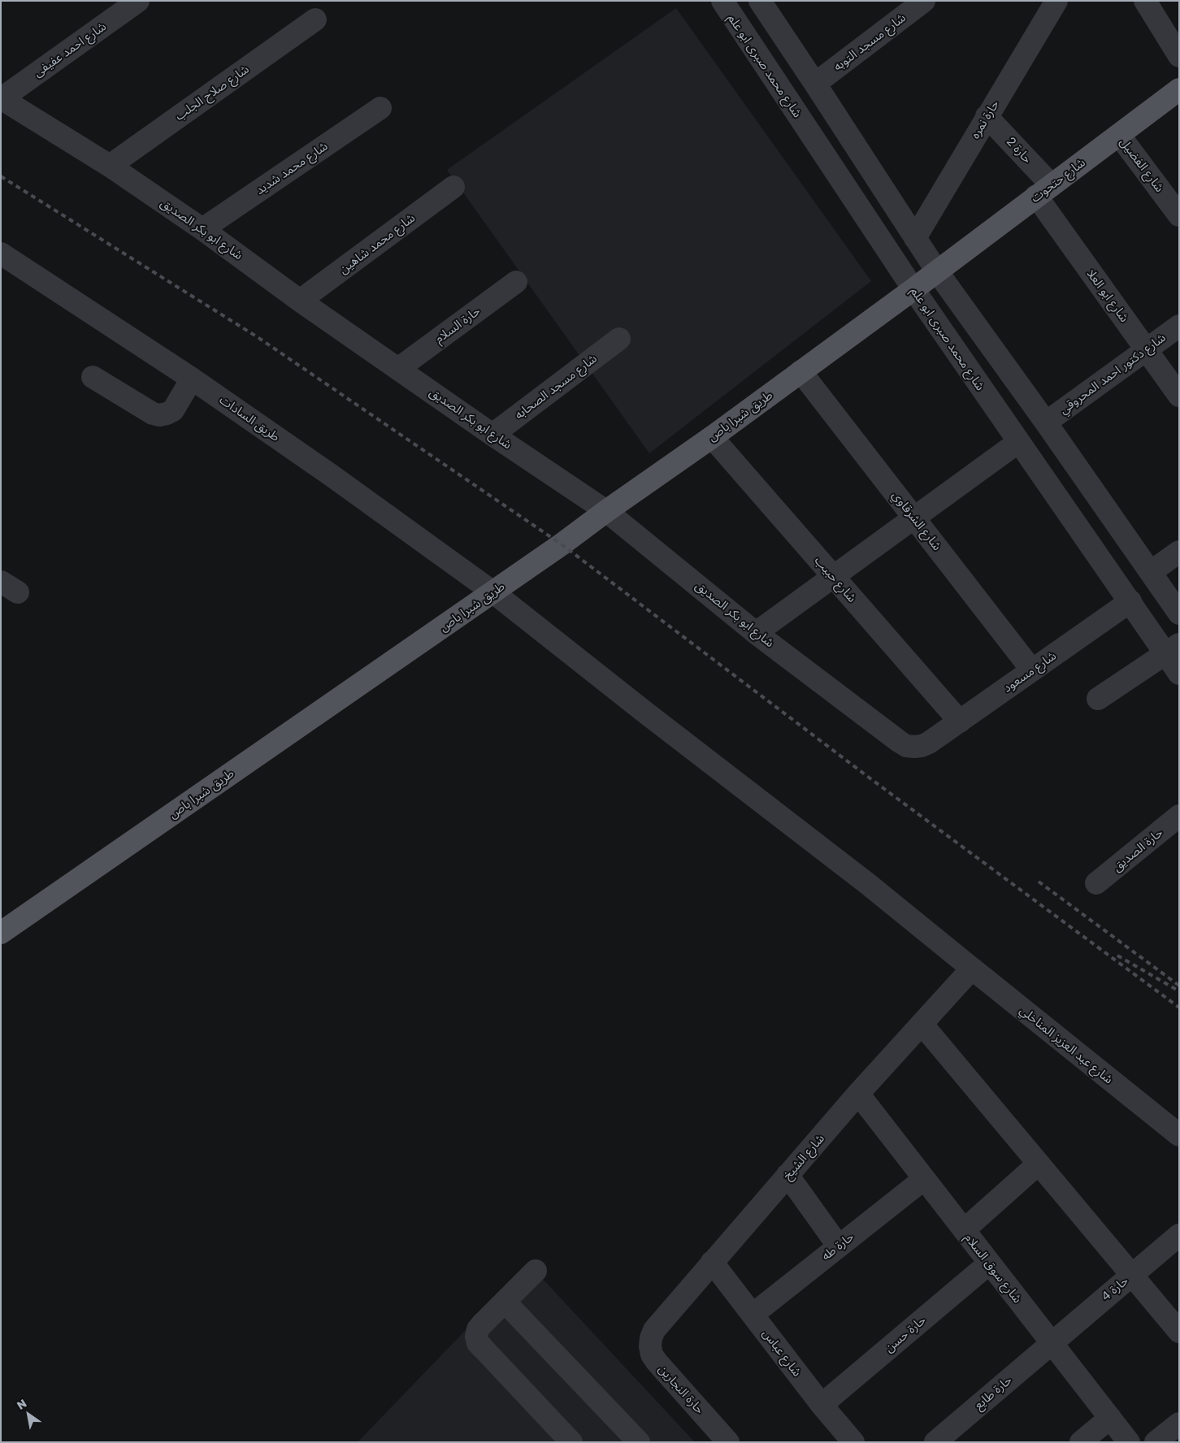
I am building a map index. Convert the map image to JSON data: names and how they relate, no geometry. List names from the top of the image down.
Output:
{
  "streets": {
    "main road": ["شارع حتحوت", "طريق شبرا باص"],
    "street": [
      "شارع مسجد التوبه",
      "شارع احمد عفيفى",
      "شارع محمد صبرى ابو علم",
      "شارع صلاح الجلب",
      "حارة نمره",
      "حارة 2",
      "شارع الفضيل",
      "شارع محمد شديد",
      "شارع ابو بكر الصديق",
      "شارع محمد شاهين",
      "شارع ابو العلا",
      "حارة السلام",
      "شارع دكتور احمد المحروقي",
      "شارع مسجد الصحابه",
      "طريق السادات",
      "شارع الشرقاوي",
      "شارع حبيب",
      "شارع مسعود",
      "حارة الصديق",
      "شارع عبد العزيز المناخلي",
      "شارع الشيخ",
      "حارة طه",
      "شارع سوق السلام",
      "حارة 4",
      "حارة حسن",
      "شارع عباس",
      "حارة النجارين",
      "حارة طايع"
    ]
  },
  "crossings": [
    ["شارع احمد عفيفى", "شارع ابو بكر الصديق"],
    ["شارع محمد صبرى ابو علم", "طريق شبرا باص"],
    ["شارع محمد صبرى ابو علم", "شارع مسعود"],
    ["شارع صلاح الجلب", "شارع ابو بكر الصديق"],
    ["حارة نمره", "حارة 2"],
    ["حارة 2", "شارع حتحوت"],
    ["حارة 2", "شارع ابو العلا"],
    ["شارع الفضيل", "شارع حتحوت"],
    ["شارع محمد شديد", "شارع ابو بكر الصديق"],
    ["شارع حتحوت", "شارع ابو العلا"],
    ["شارع حتحوت", "طريق شبرا باص"],
    ["شارع ابو بكر الصديق", "شارع محمد شاهين"],
    ["شارع ابو بكر الصديق", "حارة السلام"],
    ["شارع ابو بكر الصديق", "شارع مسجد الصحابه"],
    ["شارع ابو بكر الصديق", "طريق شبرا باص"],
    ["شارع ابو بكر الصديق", "شارع مسعود"],
    ["شارع ابو العلا", "شارع دكتور احمد المحروقي"],
    ["طريق شبرا باص", "طريق السادات"],
    ["طريق شبرا باص", "شارع الشرقاوي"],
    ["طريق شبرا باص", "شارع حبيب"],
    ["طريق السادات", "شارع عبد العزيز المناخلي"],
    ["طريق السادات", "شارع الشيخ"],
    ["شارع الشرقاوي", "شارع مسعود"],
    ["شارع حبيب", "شارع مسعود"],
    ["شارع عبد العزيز المناخلي", "شارع الشيخ"],
    ["شارع الشيخ", "شارع سوق السلام"],
    ["شارع الشيخ", "شارع عباس"],
    ["شارع الشيخ", "حارة النجارين"],
    ["حارة طه", "شارع سوق السلام"],
    ["حارة طه", "شارع عباس"],
    ["شارع سوق السلام", "حارة 4"],
    ["شارع سوق السلام", "حارة حسن"],
    ["شارع سوق السلام", "حارة طايع"],
    ["حارة 4", "حارة طايع"],
    ["حارة حسن", "شارع عباس"]
  ],
  "north": "top left"
}
